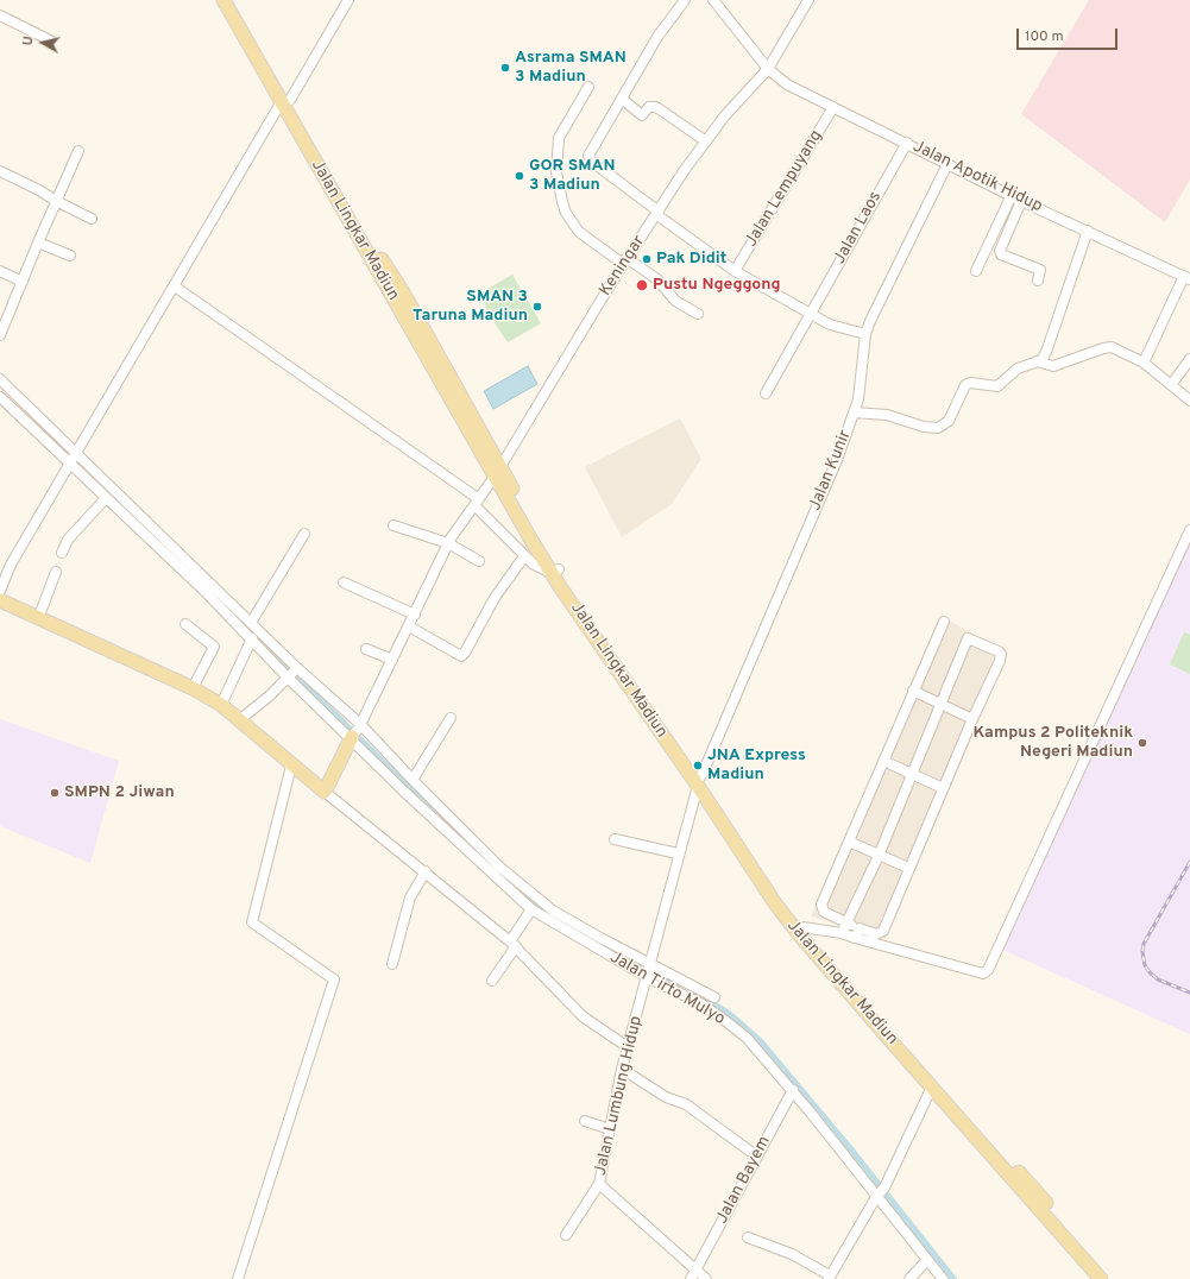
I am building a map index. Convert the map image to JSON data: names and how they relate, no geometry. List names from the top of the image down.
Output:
{
  "streets": {
    "main road": ["Jalan Lingkar Madiun"],
    "street": [
      "Jalan Apotik Hidup",
      "Jalan Lempuyang",
      "Jalan Laos",
      "Keningar",
      "Jalan Kunir",
      "Jalan Tirto Mulyo",
      "Jalan Lumbung Hidup",
      "Jalan Bayem"
    ]
  },
  "crossings": [
    ["Jalan Apotik Hidup", "Jalan Lempuyang"],
    ["Jalan Apotik Hidup", "Jalan Laos"],
    ["Jalan Apotik Hidup", "Keningar"],
    ["Jalan Apotik Hidup", "Jalan Kunir"],
    ["Jalan Lingkar Madiun", "Keningar"],
    ["Jalan Lingkar Madiun", "Jalan Kunir"],
    ["Jalan Lingkar Madiun", "Jalan Lumbung Hidup"],
    ["Keningar", "Jalan Tirto Mulyo"],
    ["Jalan Kunir", "Jalan Lumbung Hidup"],
    ["Jalan Tirto Mulyo", "Jalan Lumbung Hidup"],
    ["Jalan Tirto Mulyo", "Jalan Bayem"],
    ["Jalan Lumbung Hidup", "Jalan Bayem"]
  ],
  "places": [
    "Asrama SMAN 3 Madiun",
    "GOR SMAN 3 Madiun",
    "Pak Didit",
    "Pustu Ngeggong",
    "SMAN 3 Taruna Madiun",
    "Kampus 2 Politeknik Negeri Madiun",
    "JNA Express Madiun",
    "SMPN 2 Jiwan"
  ],
  "scale_bar": "100 m",
  "north": "left"
}
